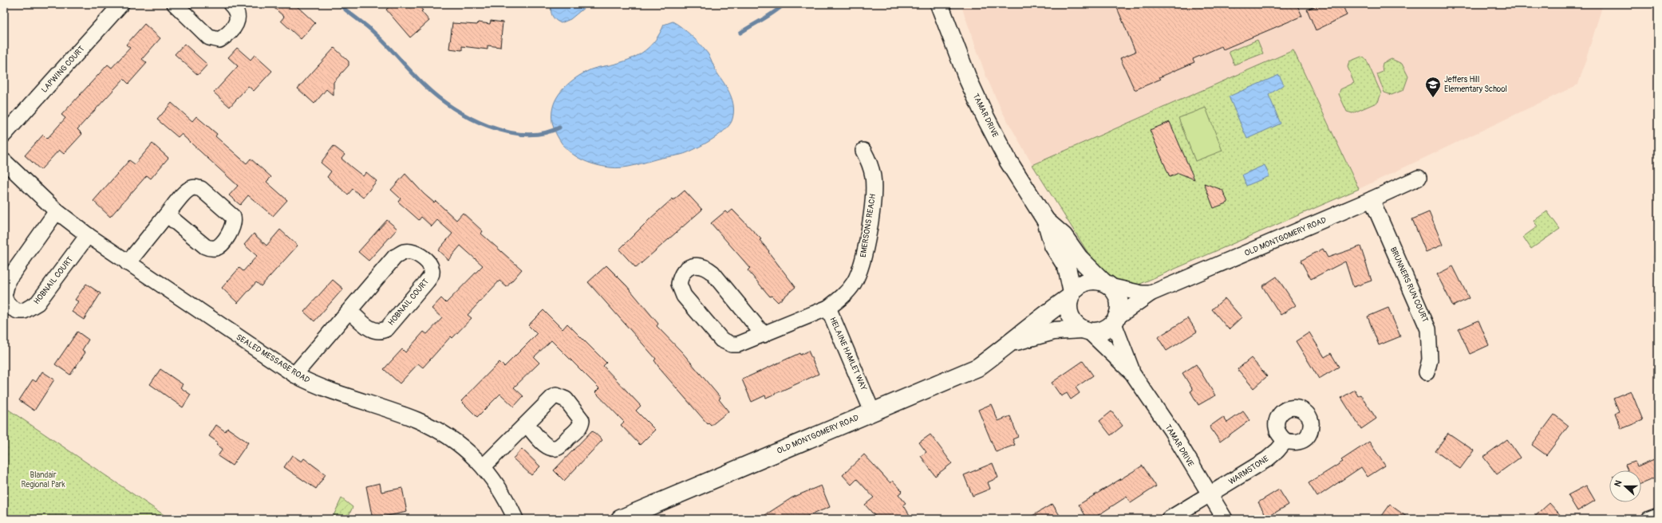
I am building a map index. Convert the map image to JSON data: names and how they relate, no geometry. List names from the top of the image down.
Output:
{
  "streets": {
    "street": [
      "LAPWING COURT",
      "TAMAR DRIVE",
      "EMERSONS REACH",
      "OLD MONTGOMERY ROAD",
      "HOBNAIL COURT",
      "BRUNNERS RUN COURT",
      "HELAINE HAMLET WAY",
      "SEALED MESSAGE ROAD",
      "WARMSTONE"
    ]
  },
  "crossings": [
    ["TAMAR DRIVE", "OLD MONTGOMERY ROAD"],
    ["TAMAR DRIVE", "WARMSTONE"],
    ["EMERSONS REACH", "HELAINE HAMLET WAY"],
    ["OLD MONTGOMERY ROAD", "BRUNNERS RUN COURT"],
    ["OLD MONTGOMERY ROAD", "HELAINE HAMLET WAY"],
    ["HOBNAIL COURT", "SEALED MESSAGE ROAD"]
  ],
  "parks": ["Blandair Regional Park"],
  "places": {
    "school or university": ["Jeffers Hill Elementary School"]
  },
  "north": "left"
}
